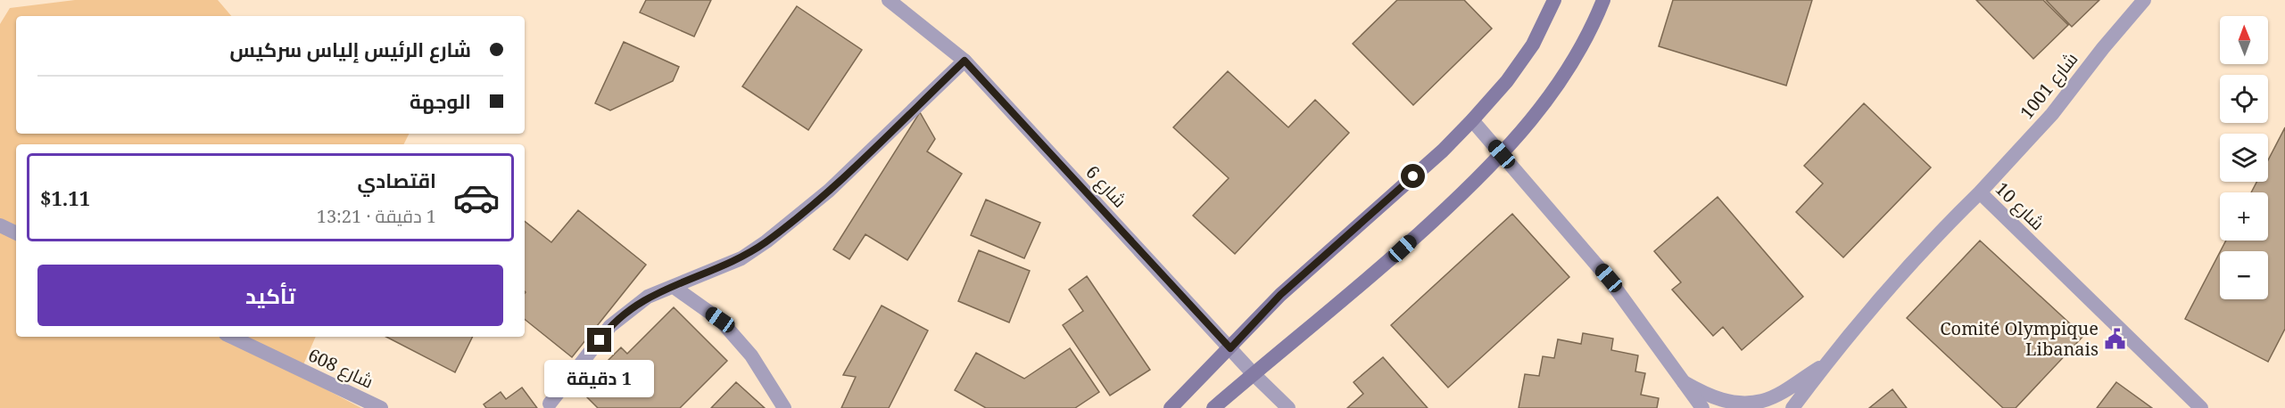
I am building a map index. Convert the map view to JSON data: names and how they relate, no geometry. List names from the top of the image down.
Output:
{
  "streets": {
    "street": [
      "شارع 1001",
      "شارع 6",
      "شارع 10",
      "شارع 608"
    ]
  },
  "crossings": [
    ["شارع 1001", "شارع 10"]
  ],
  "places": {
    "public building": ["Comité Olympique Libanais"]
  },
  "north": "top",
  "page": {
    "map_buttons": ["+", "−"],
    "banner": ["شارع الرئيس إلياس سركيس", "الوجهة"],
    "list": [
      {
        "name": "اقتصادي",
        "note": "1 دقيقة · 13:21",
        "value": "$1.11"
      }
    ],
    "buttons": "تأكيد",
    "bubble": "1 دقيقة"
  }
}
